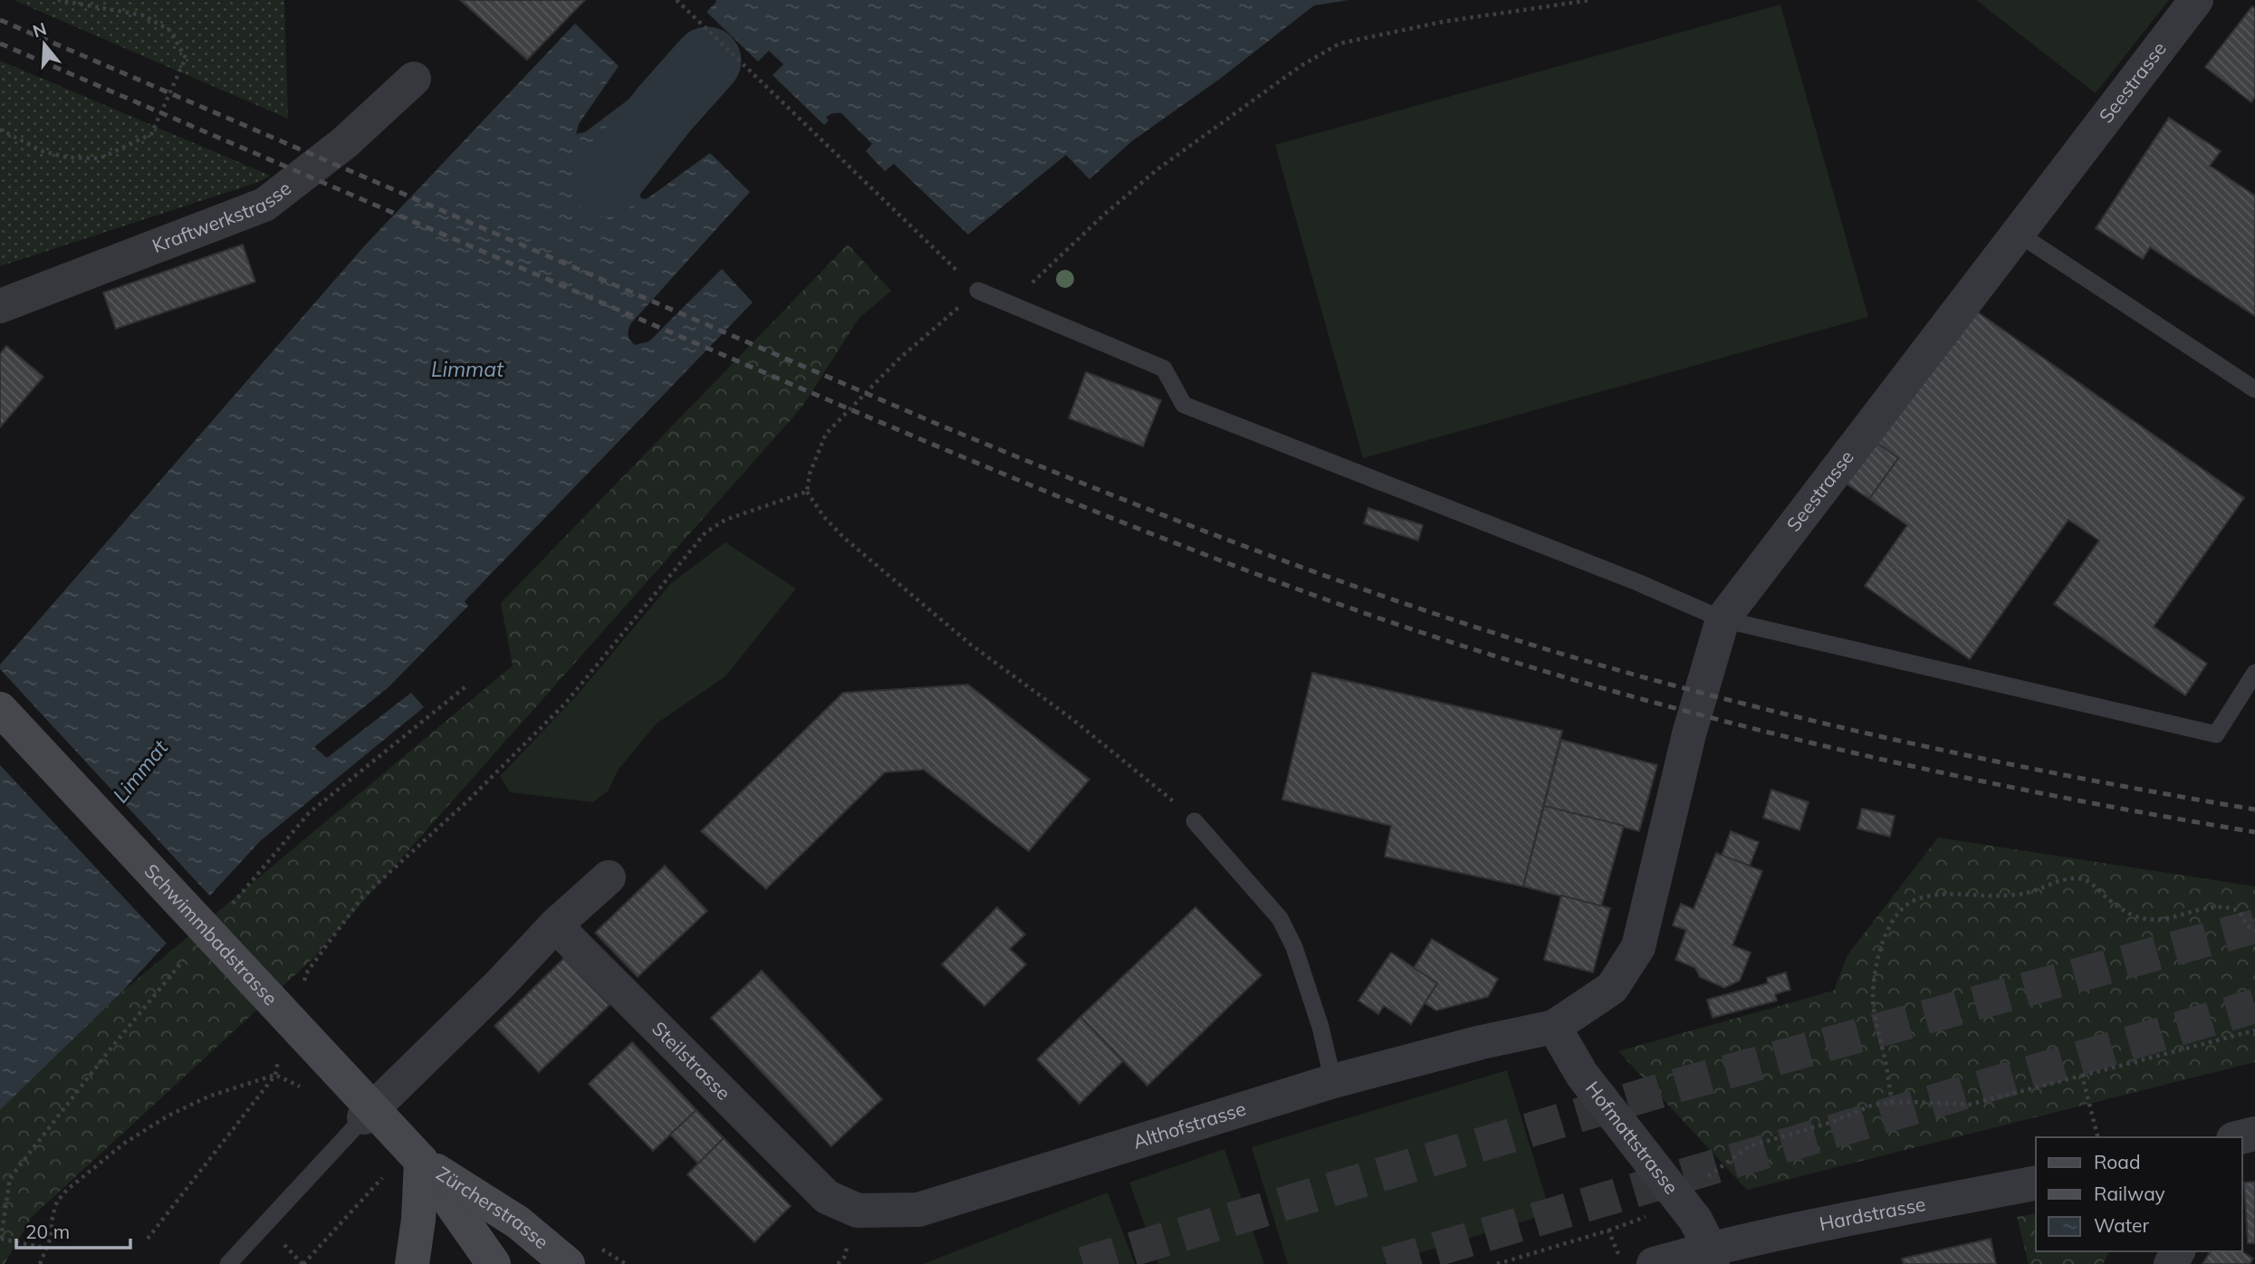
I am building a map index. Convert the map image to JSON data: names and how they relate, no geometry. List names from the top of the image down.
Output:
{
  "streets": {
    "main road": ["Schwimmbadstrasse", "Zürcherstrasse"],
    "street": [
      "Seestrasse",
      "Kraftwerkstrasse",
      "Steilstrasse",
      "Althofstrasse",
      "Hofmattstrasse",
      "Hardstrasse"
    ]
  },
  "crossings": [
    ["Seestrasse", "Althofstrasse"],
    ["Seestrasse", "Hofmattstrasse"],
    ["Schwimmbadstrasse", "Zürcherstrasse"],
    ["Steilstrasse", "Althofstrasse"],
    ["Althofstrasse", "Hofmattstrasse"],
    ["Hofmattstrasse", "Hardstrasse"]
  ],
  "water": ["Limmat"],
  "legend": ["Road", "Railway", "Water"],
  "scale_bar": "20 m",
  "north": "top"
}
